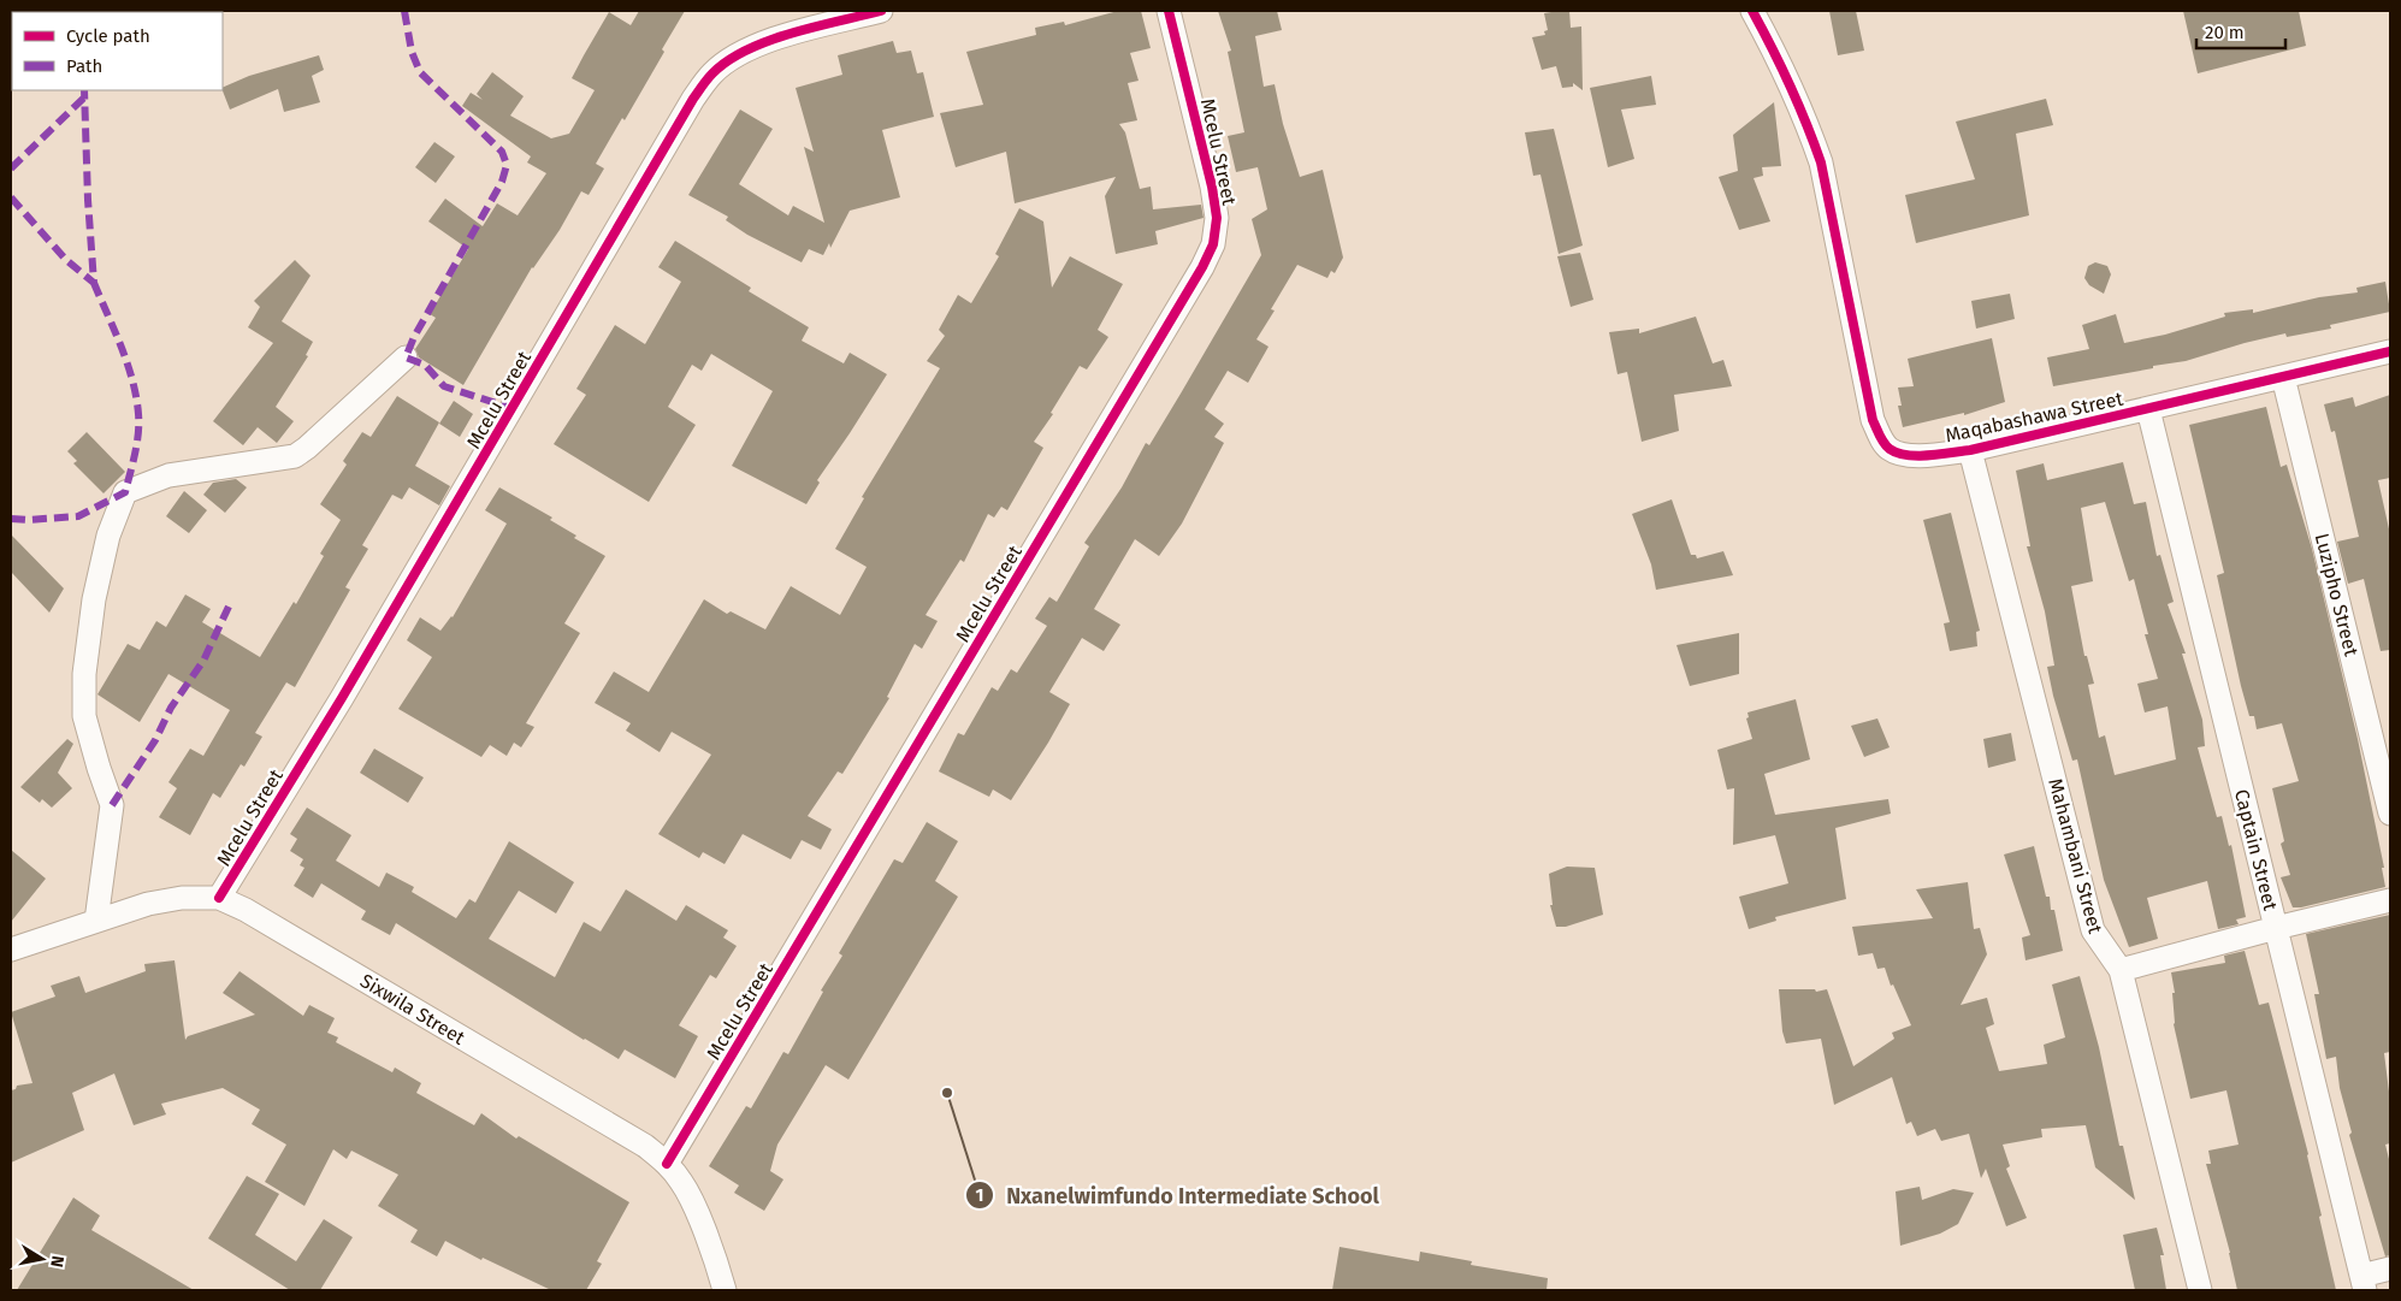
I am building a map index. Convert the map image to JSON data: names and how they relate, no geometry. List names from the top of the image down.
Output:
{
  "streets": {
    "street": [
      "Mcelu Street",
      "Maqabashawa Street",
      "Luzipho Street",
      "Captain Street",
      "Mahambani Street",
      "Sixwila Street"
    ]
  },
  "crossings": [
    ["Mcelu Street", "Sixwila Street"],
    ["Maqabashawa Street", "Luzipho Street"],
    ["Maqabashawa Street", "Captain Street"],
    ["Maqabashawa Street", "Mahambani Street"]
  ],
  "places": ["Nxanelwimfundo Intermediate School"],
  "legend": ["Cycle path", "Path"],
  "scale_bar": "20 m",
  "north": "right"
}
